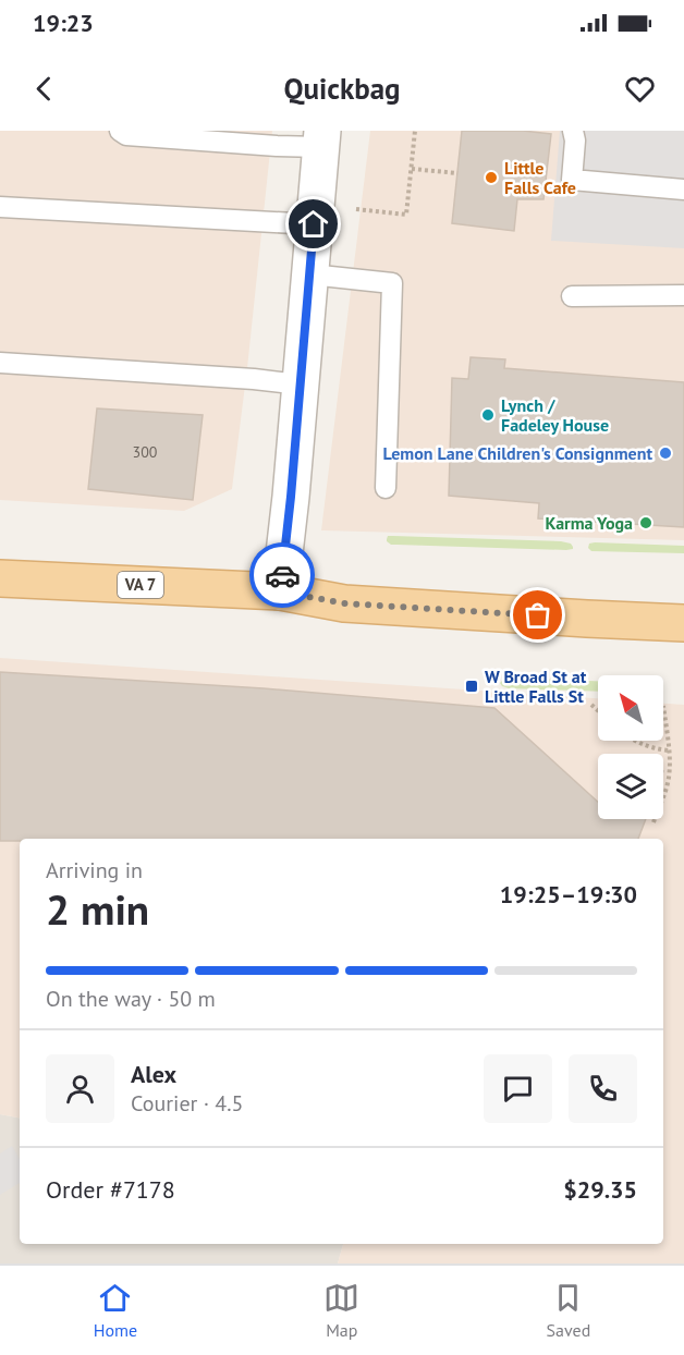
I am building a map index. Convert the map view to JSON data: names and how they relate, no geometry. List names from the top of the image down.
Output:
{
  "streets": {
    "main road": ["VA 7"]
  },
  "places": {
    "other": [
      "Little Falls Cafe",
      "Lynch / Fadeley House",
      "Lemon Lane Children's Consignment",
      "Karma Yoga"
    ],
    "transit": ["W Broad St at Little Falls St"]
  },
  "house_numbers": ["300"],
  "north": "top left",
  "page": {
    "status": "19:23",
    "header": "Quickbag",
    "heading": ["2 min", "Arriving in", "19:25–19:30"],
    "panel": [
      "Alex",
      "Courier · 4.5",
      "Order #7178",
      "$29.35"
    ],
    "bar": "On the way · 50 m",
    "tabs": ["Home", "Map", "Saved"]
  }
}
